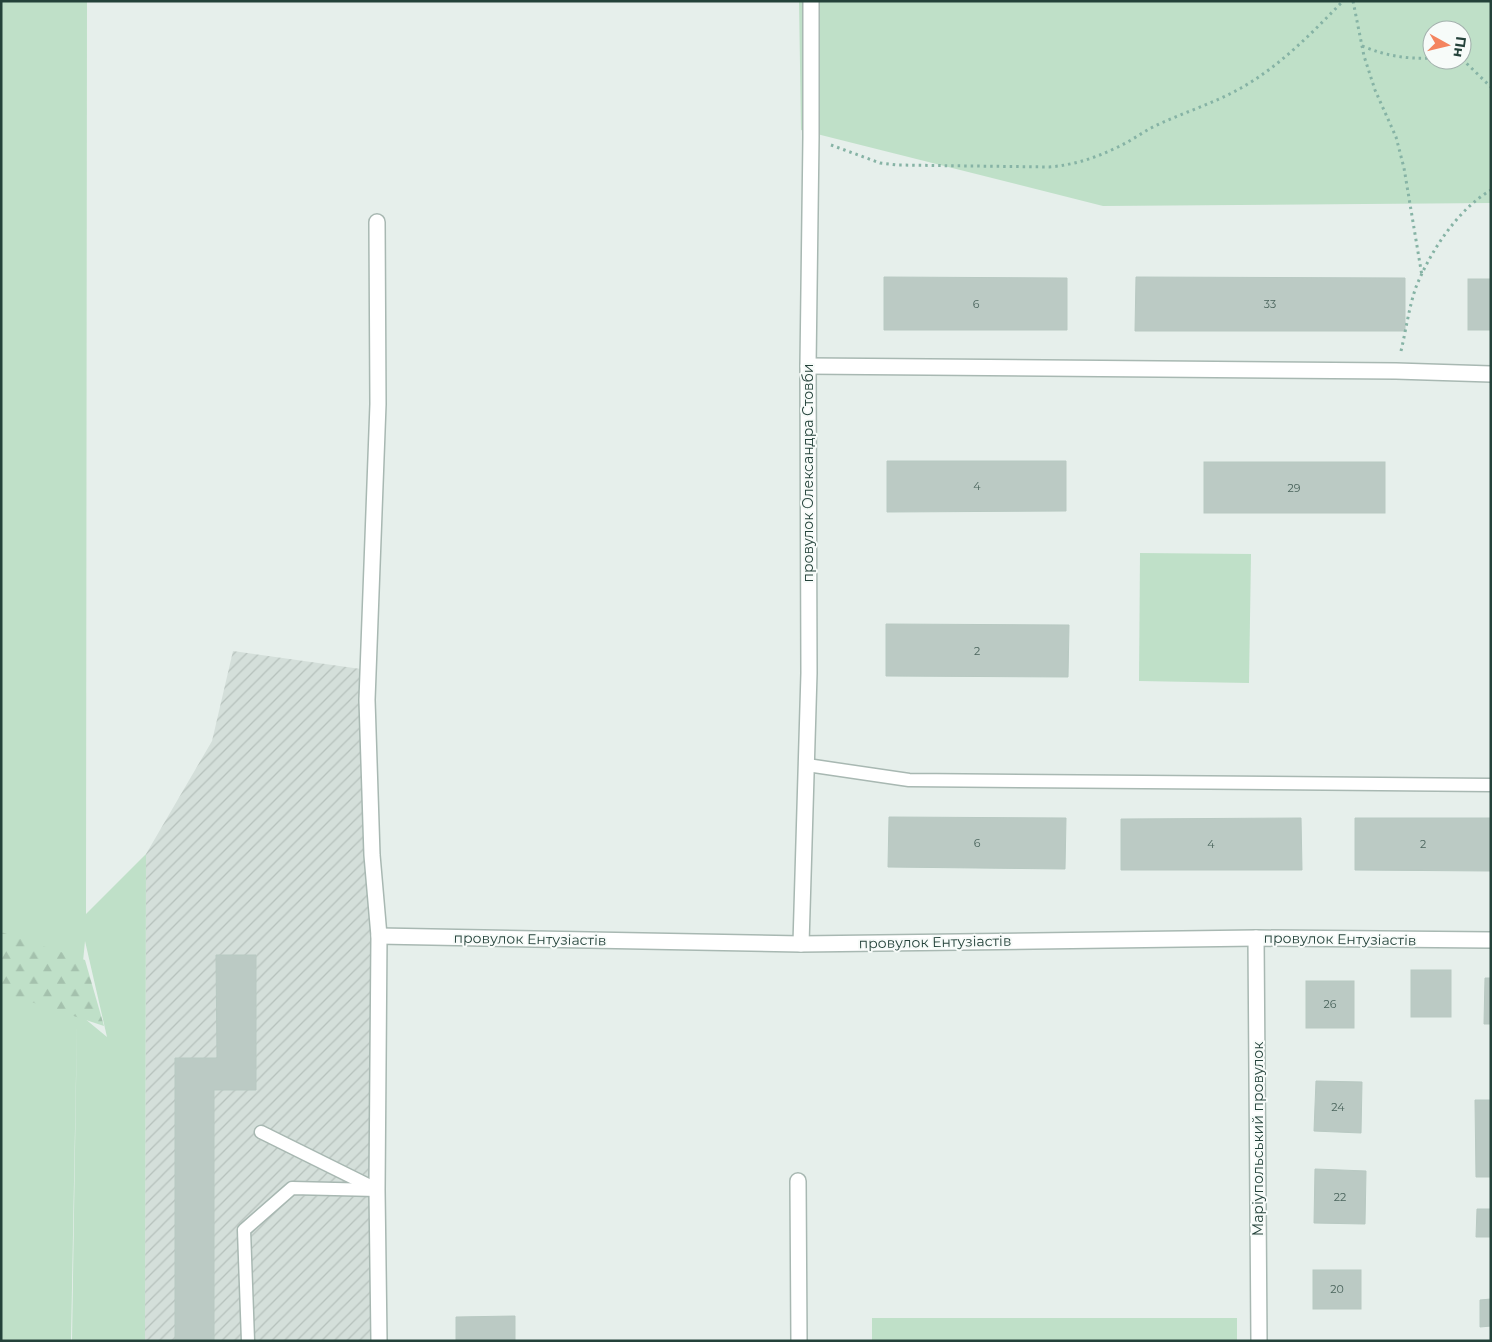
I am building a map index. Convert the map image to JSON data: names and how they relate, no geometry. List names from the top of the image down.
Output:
{
  "streets": {
    "street": ["провулок Олександра Стовби", "провулок Ентузіастів", "Маріупольський провулок"]
  },
  "crossings": [
    ["провулок Олександра Стовби", "провулок Ентузіастів"],
    ["провулок Ентузіастів", "Маріупольський провулок"]
  ],
  "house_numbers": [
    "6",
    "33",
    "4",
    "29",
    "2",
    "6",
    "4",
    "2",
    "26",
    "24",
    "22",
    "20"
  ],
  "north": "right"
}
